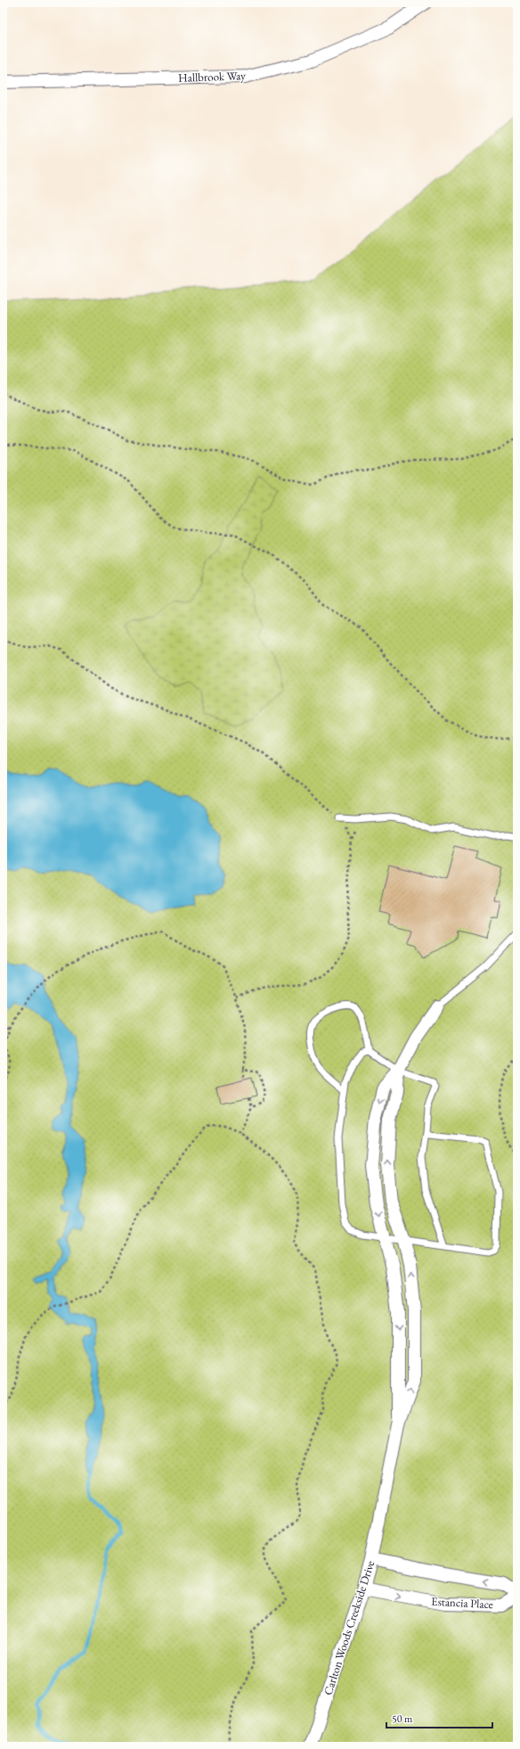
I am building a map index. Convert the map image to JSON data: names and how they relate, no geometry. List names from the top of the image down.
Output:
{
  "streets": {
    "street": ["Hallbrook Way", "Estancia Place", "Carlton Woods Creekside Drive"]
  },
  "crossings": [
    ["Estancia Place", "Carlton Woods Creekside Drive"]
  ],
  "scale_bar": "50 m"
}
